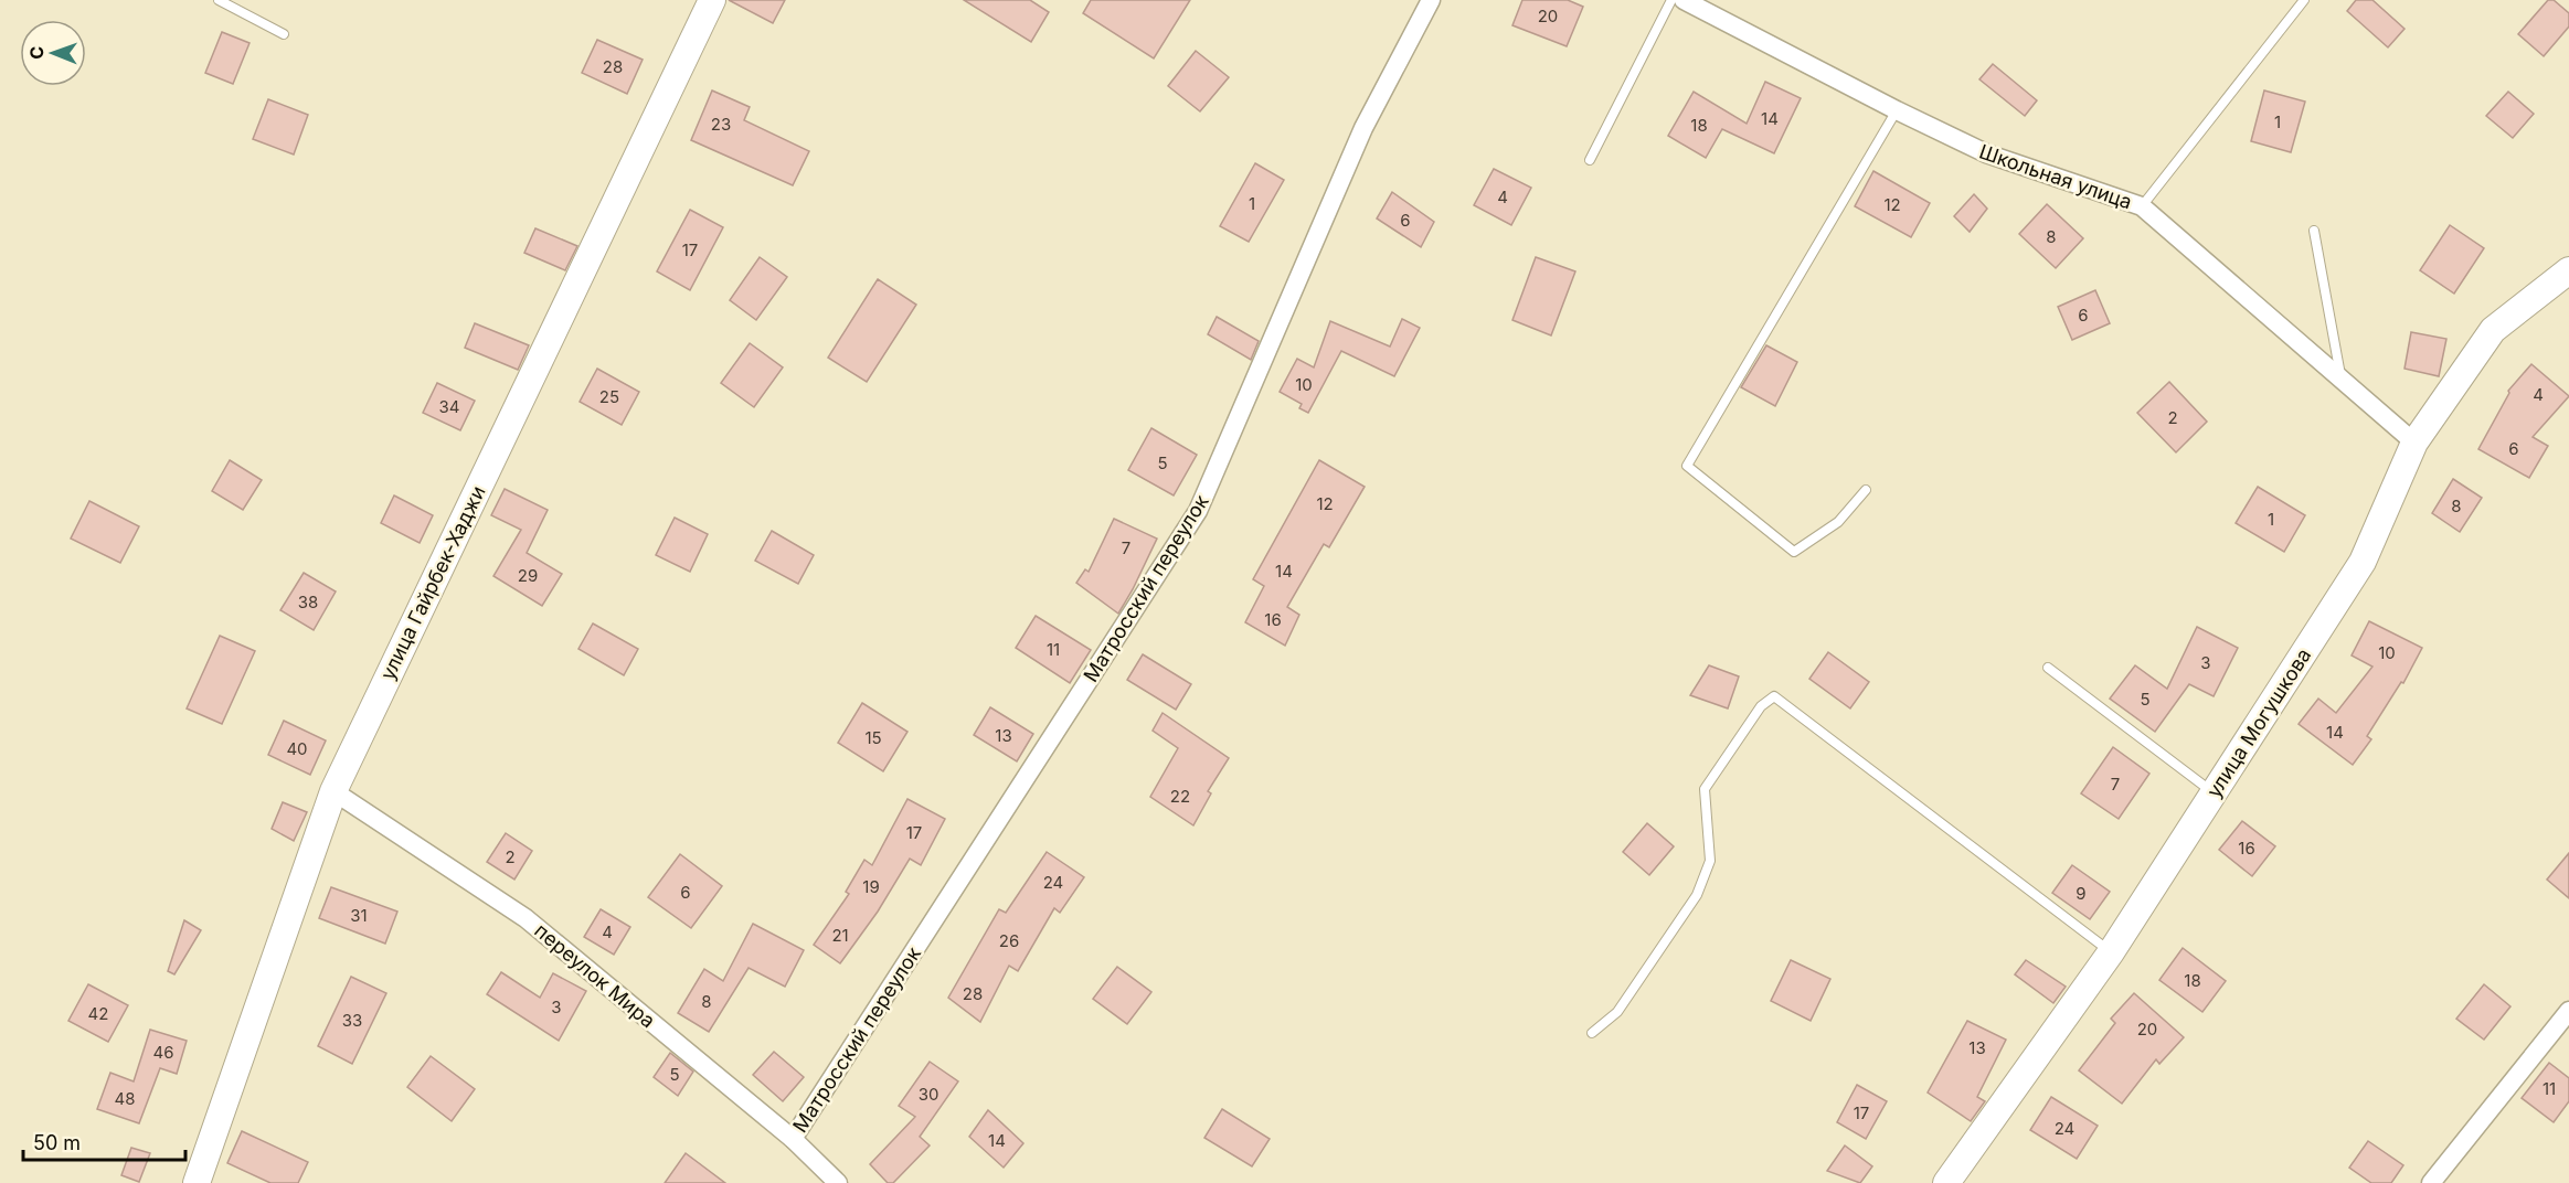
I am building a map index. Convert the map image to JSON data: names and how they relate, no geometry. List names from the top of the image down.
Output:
{
  "streets": {
    "street": [
      "Школьная улица",
      "улица Гайрбек-Хаджи",
      "Матросский переулок",
      "улица Могушкова",
      "переулок Мира"
    ]
  },
  "crossings": [
    ["Школьная улица", "улица Могушкова"],
    ["улица Гайрбек-Хаджи", "переулок Мира"],
    ["Матросский переулок", "переулок Мира"]
  ],
  "house_numbers": [
    "20",
    "28",
    "14",
    "1",
    "23",
    "18",
    "4",
    "1",
    "12",
    "6",
    "8",
    "17",
    "6",
    "10",
    "4",
    "25",
    "34",
    "2",
    "6",
    "5",
    "12",
    "8",
    "1",
    "7",
    "14",
    "29",
    "38",
    "16",
    "11",
    "10",
    "3",
    "5",
    "14",
    "13",
    "15",
    "40",
    "7",
    "22",
    "17",
    "16",
    "2",
    "24",
    "19",
    "6",
    "9",
    "31",
    "4",
    "21",
    "26",
    "18",
    "28",
    "8",
    "3",
    "42",
    "33",
    "20",
    "13",
    "46",
    "5",
    "11",
    "30",
    "48",
    "17",
    "24",
    "14"
  ],
  "scale_bar": "50 m",
  "north": "left"
}
